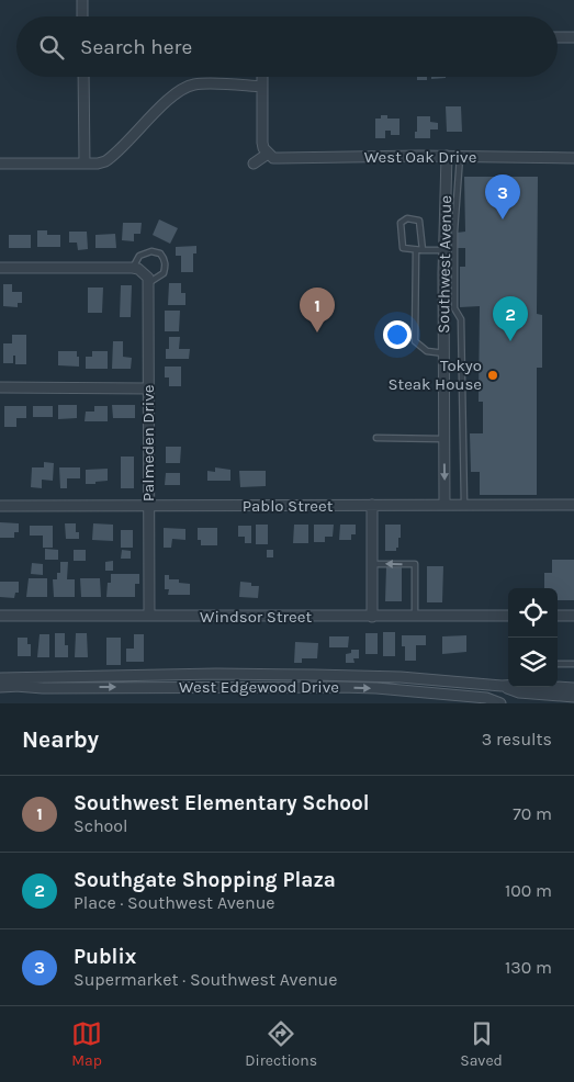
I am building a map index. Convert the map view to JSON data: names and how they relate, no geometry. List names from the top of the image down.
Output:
{
  "streets": {
    "street": [
      "West Oak Drive",
      "Southwest Avenue",
      "Palmeden Drive",
      "Pablo Street",
      "Windsor Street",
      "West Edgewood Drive"
    ]
  },
  "crossings": [
    ["West Oak Drive", "Southwest Avenue"],
    ["Southwest Avenue", "Pablo Street"],
    ["Palmeden Drive", "Pablo Street"],
    ["Palmeden Drive", "Windsor Street"]
  ],
  "places": ["Tokyo Steak House"],
  "page": {
    "search": "Search here",
    "pins": ["3", "1", "2"],
    "heading": ["Nearby", "3 results"],
    "list": [
      {
        "mark": "1",
        "name": "Southwest Elementary School",
        "note": "School",
        "value": "70 m"
      },
      {
        "mark": "2",
        "name": "Southgate Shopping Plaza",
        "note": "Place · Southwest Avenue",
        "value": "100 m"
      },
      {
        "mark": "3",
        "name": "Publix",
        "note": "Supermarket · Southwest Avenue",
        "value": "130 m"
      }
    ],
    "nav": ["Map", "Directions", "Saved"]
  }
}
